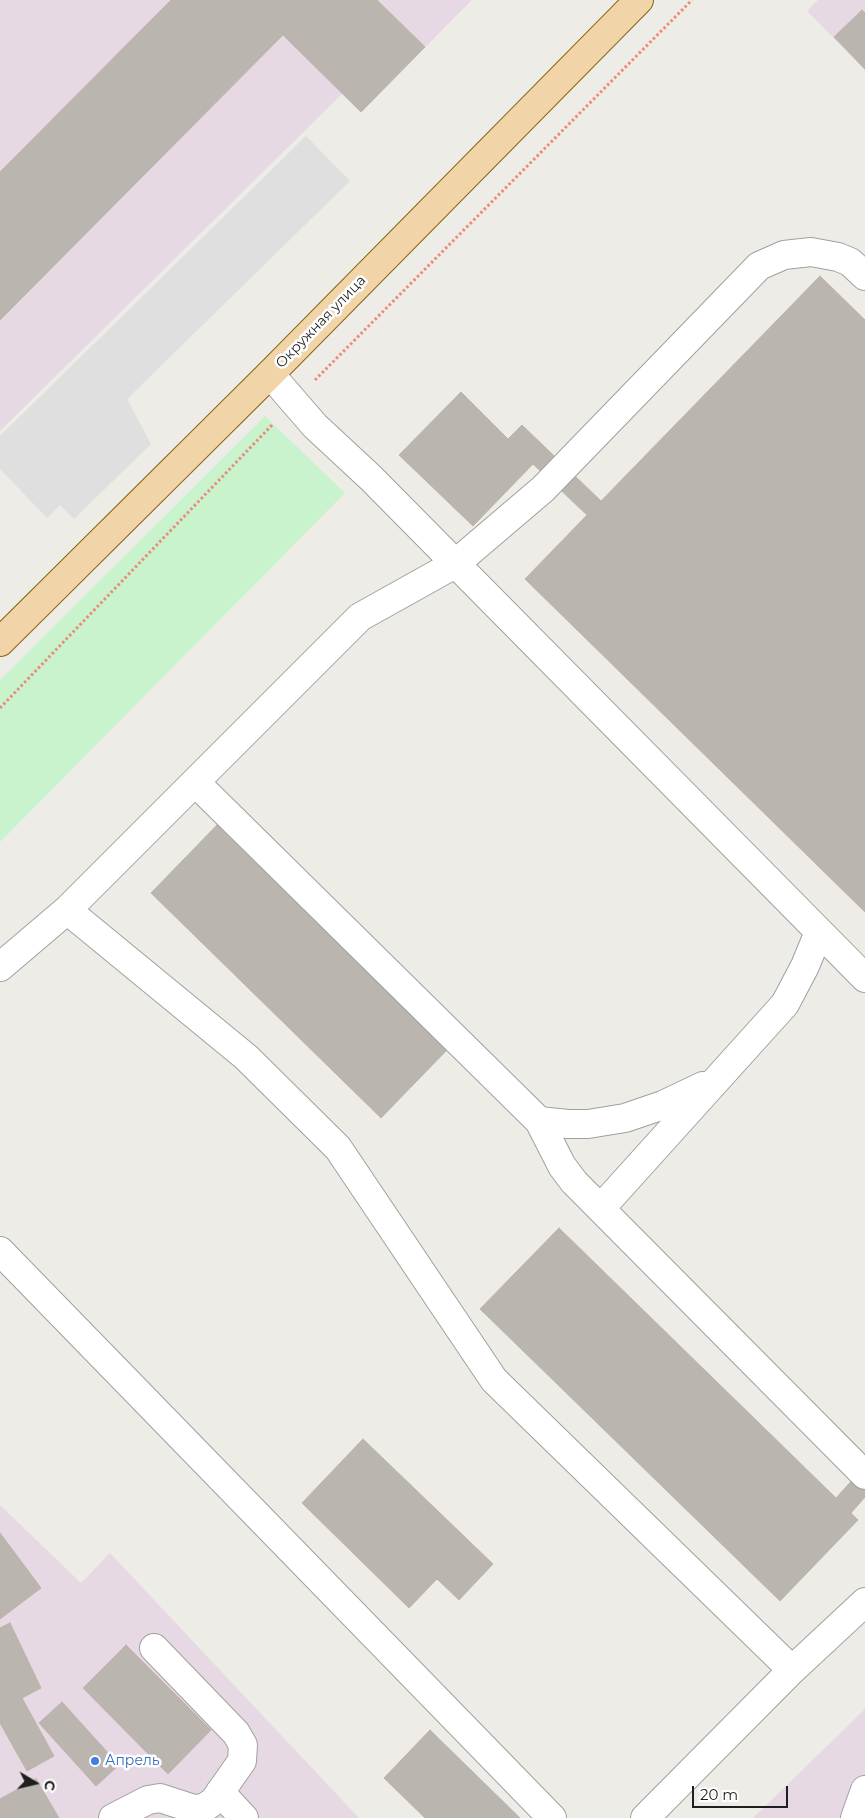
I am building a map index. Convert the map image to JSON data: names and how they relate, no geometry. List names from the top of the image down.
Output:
{
  "streets": {
    "main road": ["Окружная улица"]
  },
  "places": ["Апрель"],
  "scale_bar": "20 m",
  "north": "right"
}
